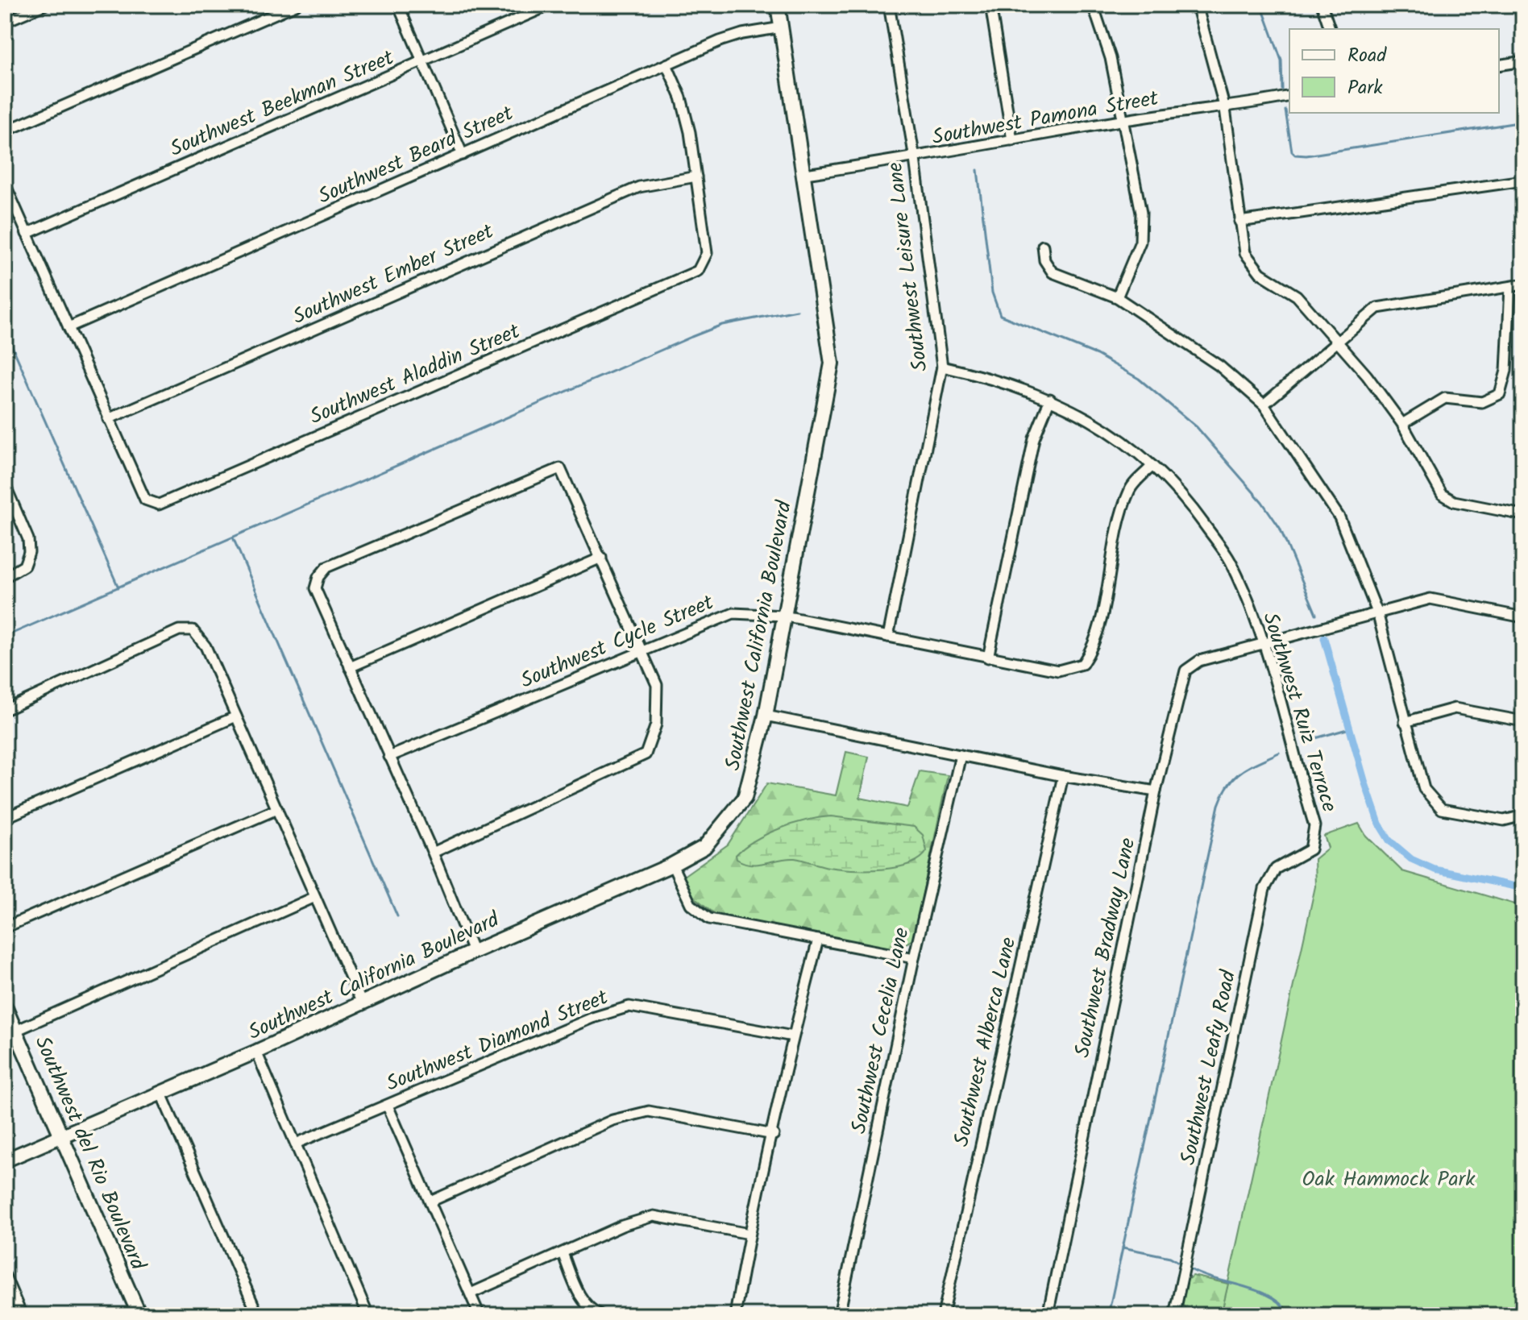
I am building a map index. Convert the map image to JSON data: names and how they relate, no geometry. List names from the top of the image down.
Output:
{
  "streets": {
    "street": [
      "Southwest Beekman Street",
      "Southwest Pamona Street",
      "Southwest Beard Street",
      "Southwest Leisure Lane",
      "Southwest Ember Street",
      "Southwest Aladdin Street",
      "Southwest California Boulevard",
      "Southwest Cycle Street",
      "Southwest Ruiz Terrace",
      "Southwest Bradway Lane",
      "Southwest Cecelia Lane",
      "Southwest Diamond Street",
      "Southwest Alberca Lane",
      "Southwest Leafy Road",
      "Southwest del Rio Boulevard"
    ]
  },
  "crossings": [
    ["Southwest Pamona Street", "Southwest Leisure Lane"],
    ["Southwest Pamona Street", "Southwest California Boulevard"],
    ["Southwest Beard Street", "Southwest California Boulevard"],
    ["Southwest Leisure Lane", "Southwest Cycle Street"],
    ["Southwest Leisure Lane", "Southwest Ruiz Terrace"],
    ["Southwest Ember Street", "Southwest Aladdin Street"],
    ["Southwest California Boulevard", "Southwest Cycle Street"],
    ["Southwest California Boulevard", "Southwest del Rio Boulevard"],
    ["Southwest Cycle Street", "Southwest Ruiz Terrace"],
    ["Southwest Ruiz Terrace", "Southwest Bradway Lane"],
    ["Southwest Ruiz Terrace", "Southwest Leafy Road"]
  ],
  "parks": ["Oak Hammock Park"],
  "legend": ["Road", "Park"]
}
